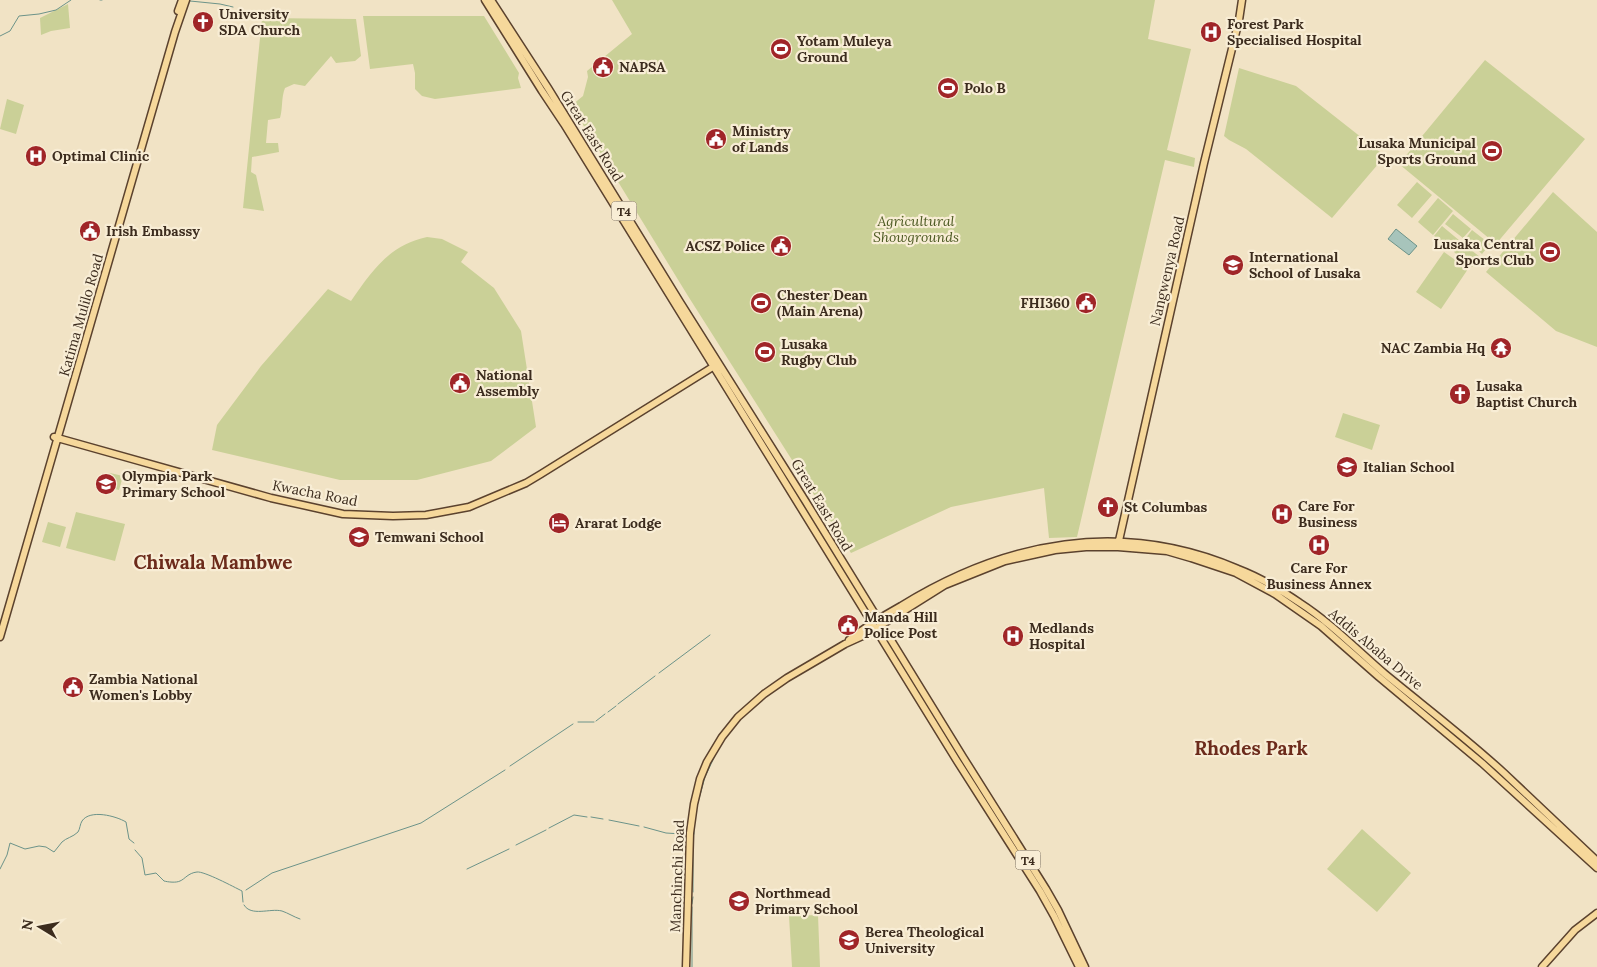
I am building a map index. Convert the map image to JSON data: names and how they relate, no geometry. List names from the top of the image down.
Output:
{
  "streets": {
    "main road": [
      "Great East Road",
      "T4",
      "Nangwenya Road",
      "Katima Mulilo Road",
      "Kwacha Road",
      "Addis Ababa Drive",
      "Manchinchi Road"
    ]
  },
  "crossings": [
    ["Great East Road", "Kwacha Road"],
    ["Great East Road", "Addis Ababa Drive"],
    ["Great East Road", "Manchinchi Road"],
    ["Nangwenya Road", "Addis Ababa Drive"],
    ["Katima Mulilo Road", "Kwacha Road"],
    ["Addis Ababa Drive", "Manchinchi Road"]
  ],
  "districts": ["Chiwala Mambwe", "Rhodes Park"],
  "parks": ["Agricultural Showgrounds"],
  "places": {
    "church": ["University SDA Church", "Lusaka Baptist Church", "St Columbas"],
    "hospital": [
      "Forest Park Specialised Hospital",
      "Optimal Clinic",
      "Care For Business",
      "Care For Business Annex",
      "Medlands Hospital"
    ],
    "sports": [
      "Yotam Muleya Ground",
      "Polo B",
      "Lusaka Municipal Sports Ground",
      "Lusaka Central Sports Club",
      "Chester Dean (Main Arena)",
      "Lusaka Rugby Club"
    ],
    "public building": [
      "NAPSA",
      "Ministry of Lands",
      "Irish Embassy",
      "ACSZ Police",
      "FHI360",
      "National Assembly",
      "Manda Hill Police Post",
      "Zambia National Women's Lobby"
    ],
    "school or university": [
      "International School of Lusaka",
      "Italian School",
      "Olympia Park Primary School",
      "Temwani School",
      "Northmead Primary School",
      "Berea Theological University"
    ],
    "temple": ["NAC Zambia Hq"],
    "hotel": ["Ararat Lodge"]
  },
  "north": "left"
}
